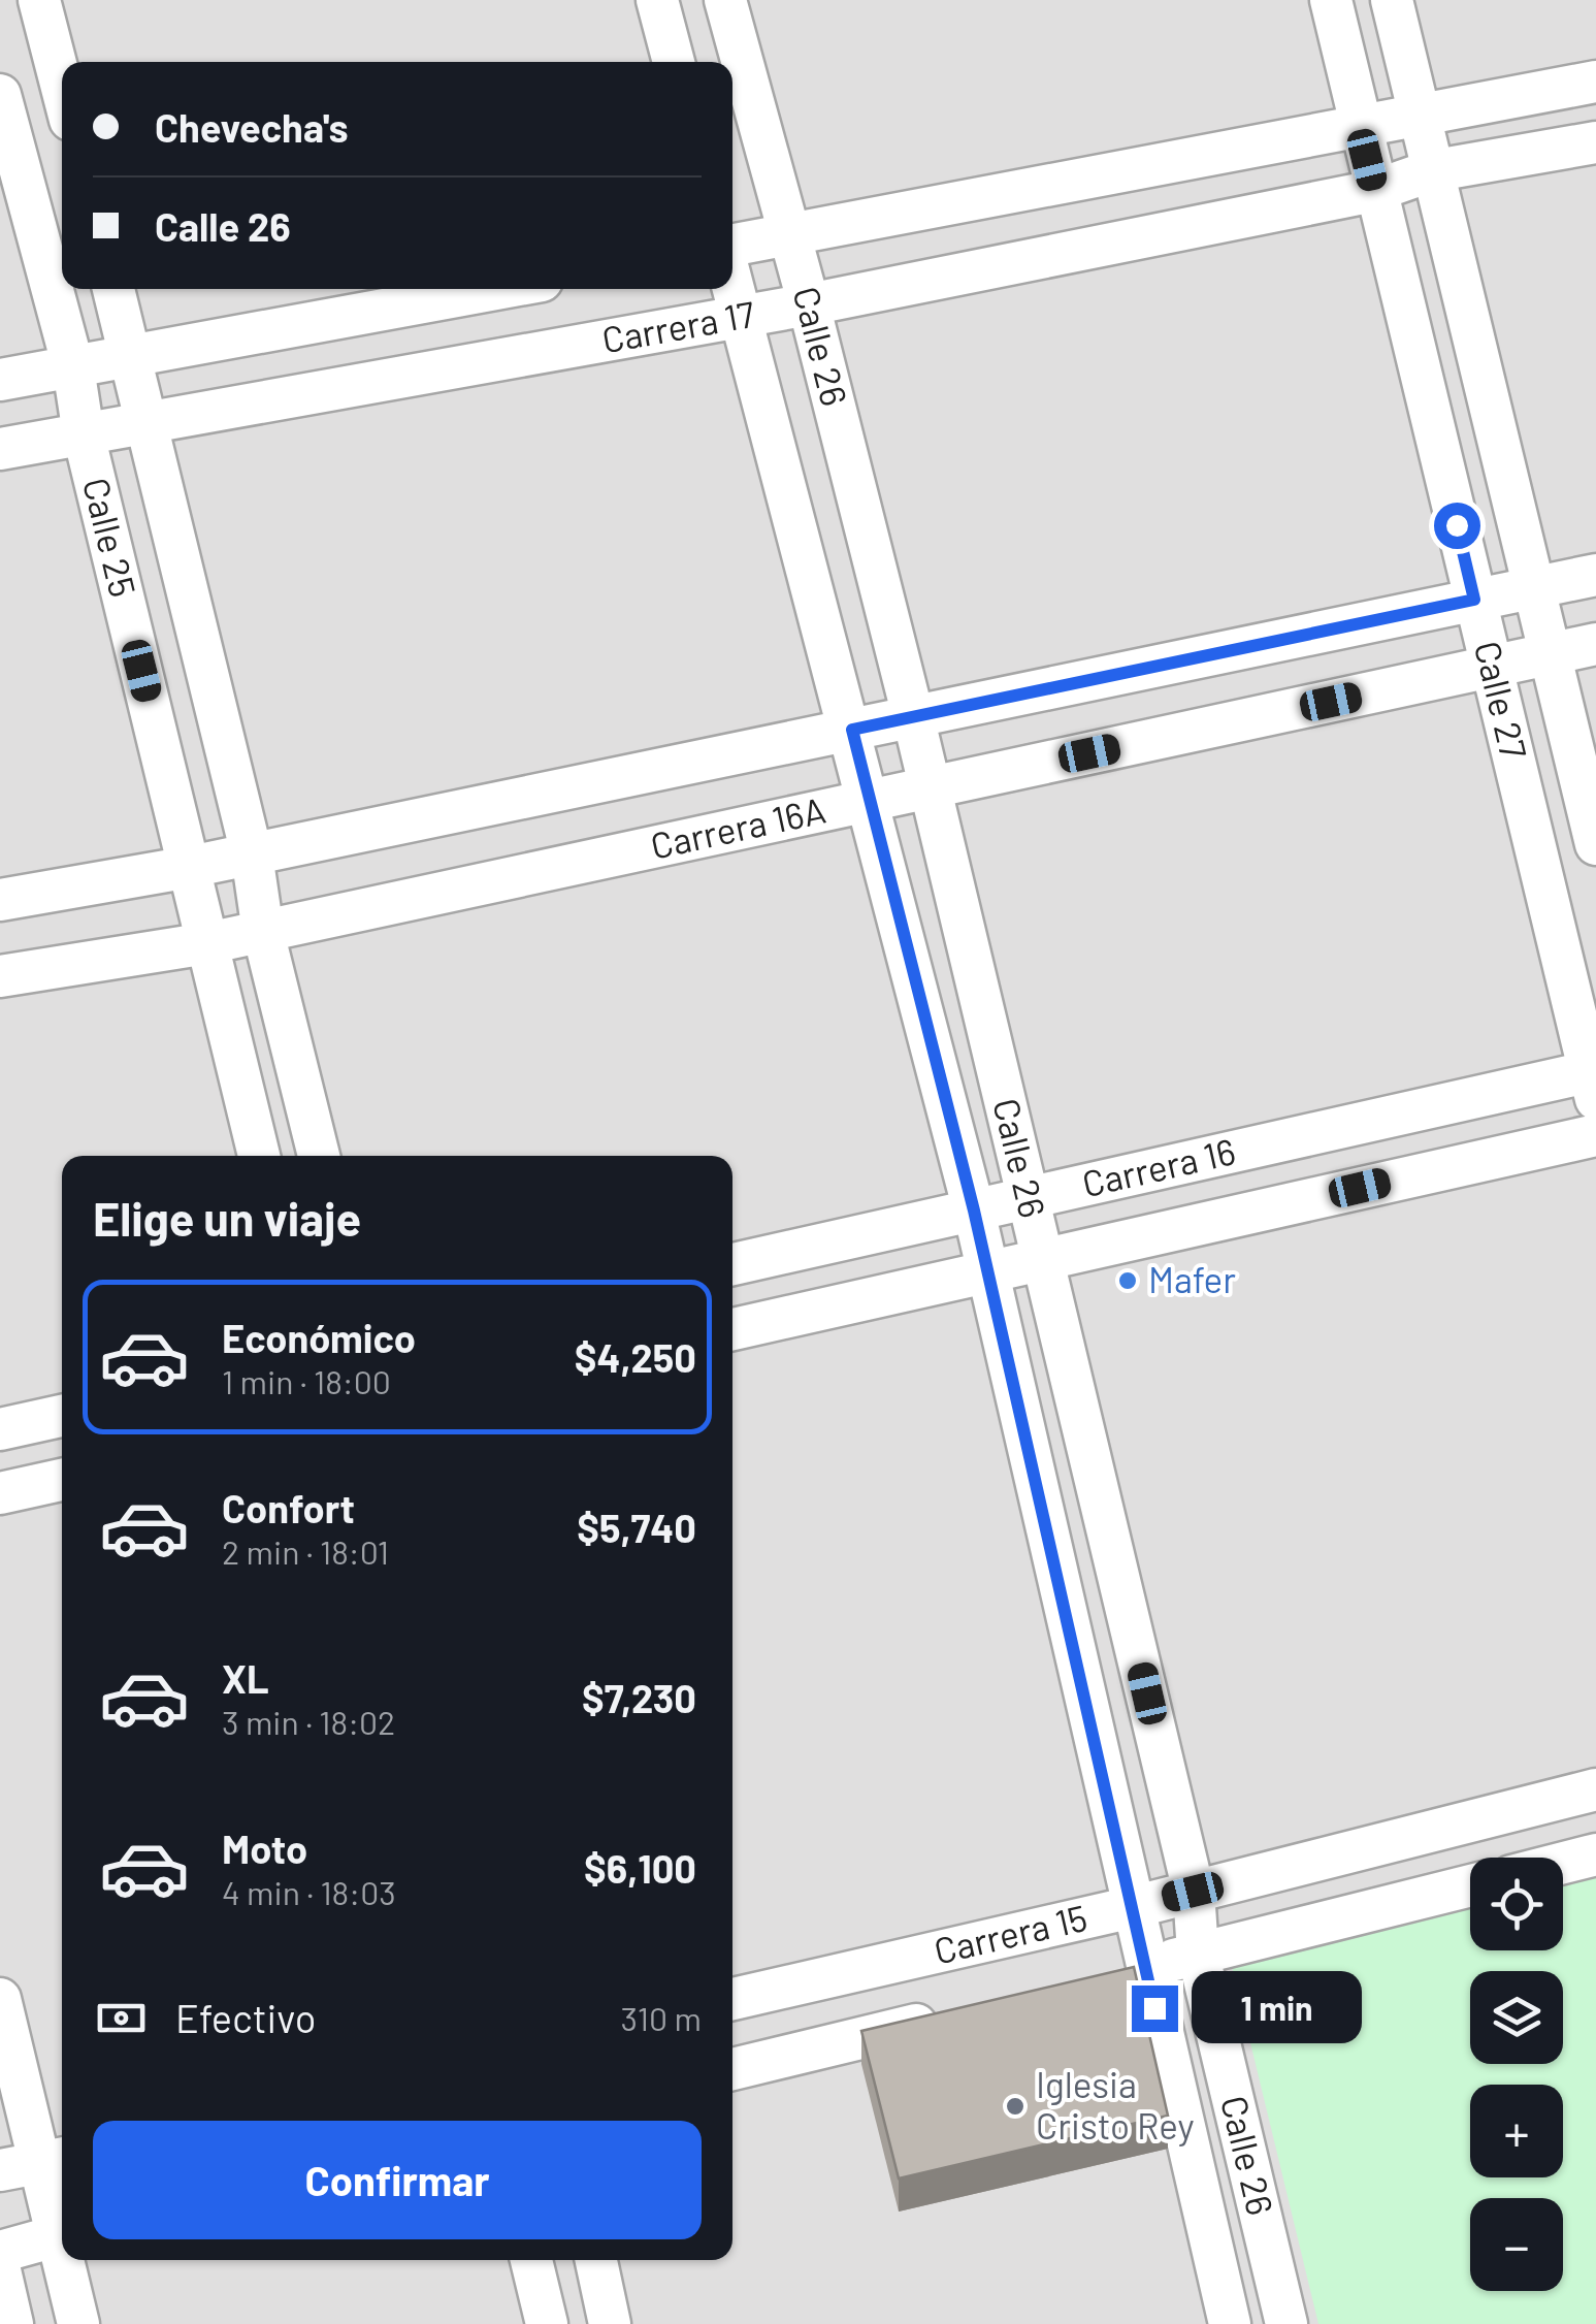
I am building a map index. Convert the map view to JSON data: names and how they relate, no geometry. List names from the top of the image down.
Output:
{
  "streets": {
    "street": [
      "Carrera 17",
      "Calle 26",
      "Calle 25",
      "Calle 27",
      "Carrera 16A",
      "Carrera 16",
      "Carrera 15"
    ]
  },
  "crossings": [
    ["Carrera 17", "Calle 26"],
    ["Carrera 17", "Calle 25"],
    ["Carrera 17", "Calle 27"],
    ["Calle 26", "Carrera 16A"],
    ["Calle 26", "Carrera 16"],
    ["Calle 26", "Carrera 15"],
    ["Calle 25", "Carrera 16A"],
    ["Calle 27", "Carrera 16A"],
    ["Calle 27", "Carrera 16"]
  ],
  "places": ["Mafer", "Iglesia Cristo Rey"],
  "page": {
    "banner": ["Chevecha's", "Calle 26"],
    "heading": "Elige un viaje",
    "list": [
      {
        "name": "Económico",
        "note": "1 min · 18:00",
        "value": "$4,250"
      },
      {
        "name": "Confort",
        "note": "2 min · 18:01",
        "value": "$5,740"
      },
      {
        "name": "XL",
        "note": "3 min · 18:02",
        "value": "$7,230"
      },
      {
        "name": "Moto",
        "note": "4 min · 18:03",
        "value": "$6,100"
      }
    ],
    "map_buttons": ["+", "−"],
    "pay": ["Efectivo", "310 m"],
    "bubble": "1 min",
    "buttons": "Confirmar"
  }
}
